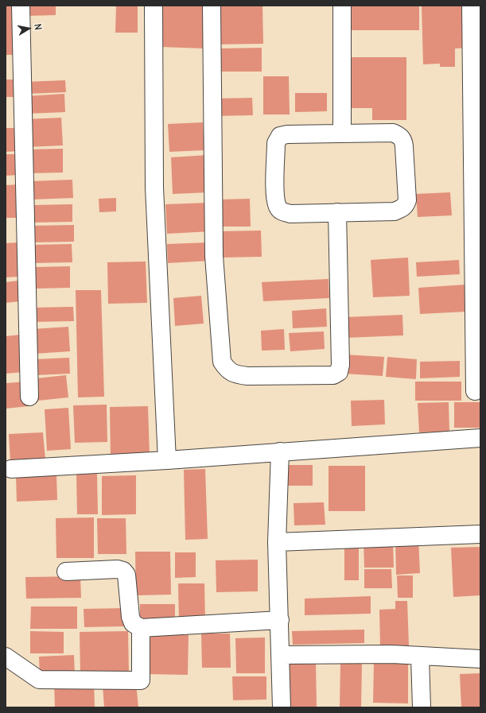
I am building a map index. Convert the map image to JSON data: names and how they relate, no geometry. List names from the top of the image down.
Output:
{
  "north": "right"
}
